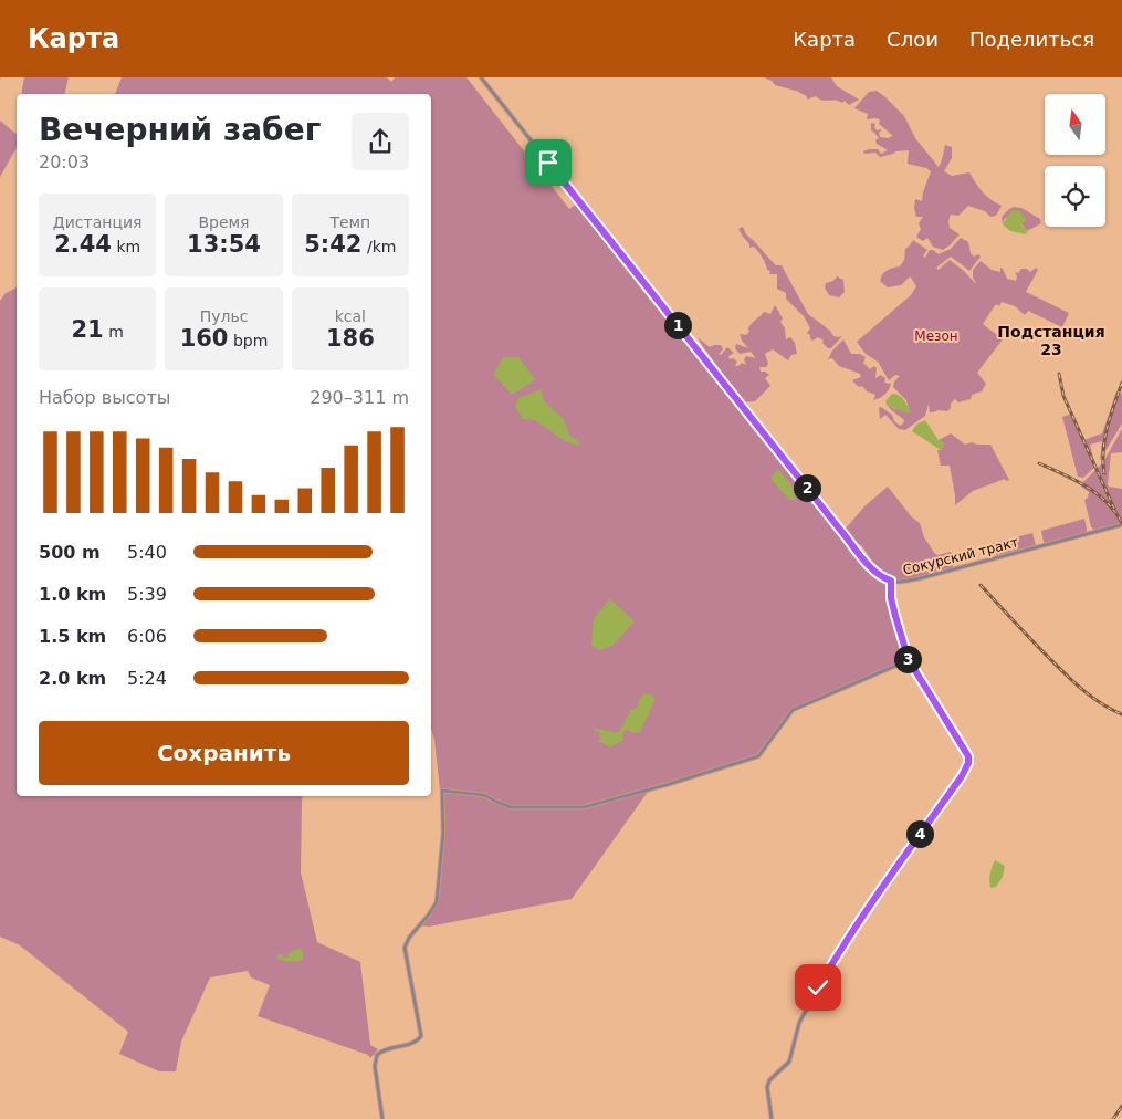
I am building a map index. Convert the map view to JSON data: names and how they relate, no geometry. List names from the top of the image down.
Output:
{
  "streets": {
    "street": ["Сокурский тракт"]
  },
  "districts": ["Подстанция 23"],
  "parks": ["Мезон"],
  "north": "top",
  "page": {
    "header": "Карта",
    "nav": ["Карта", "Слои", "Поделиться"],
    "heading": ["Вечерний забег", "20:03"],
    "stats": [
      ["Дистанция", "2.44 km"],
      ["Время", "13:54"],
      ["Темп", "5:42 /km"],
      ["21 m"],
      ["Пульс", "160 bpm"],
      ["kcal", "186"]
    ],
    "pins": [
      "1",
      "2",
      "3",
      "4"
    ],
    "chart": ["Набор высоты", "290–311 m"],
    "list": [
      {
        "name": "500 m",
        "note": "5:40"
      },
      {
        "name": "1.0 km",
        "note": "5:39"
      },
      {
        "name": "1.5 km",
        "note": "6:06"
      },
      {
        "name": "2.0 km",
        "note": "5:24"
      }
    ],
    "buttons": "Сохранить"
  }
}
